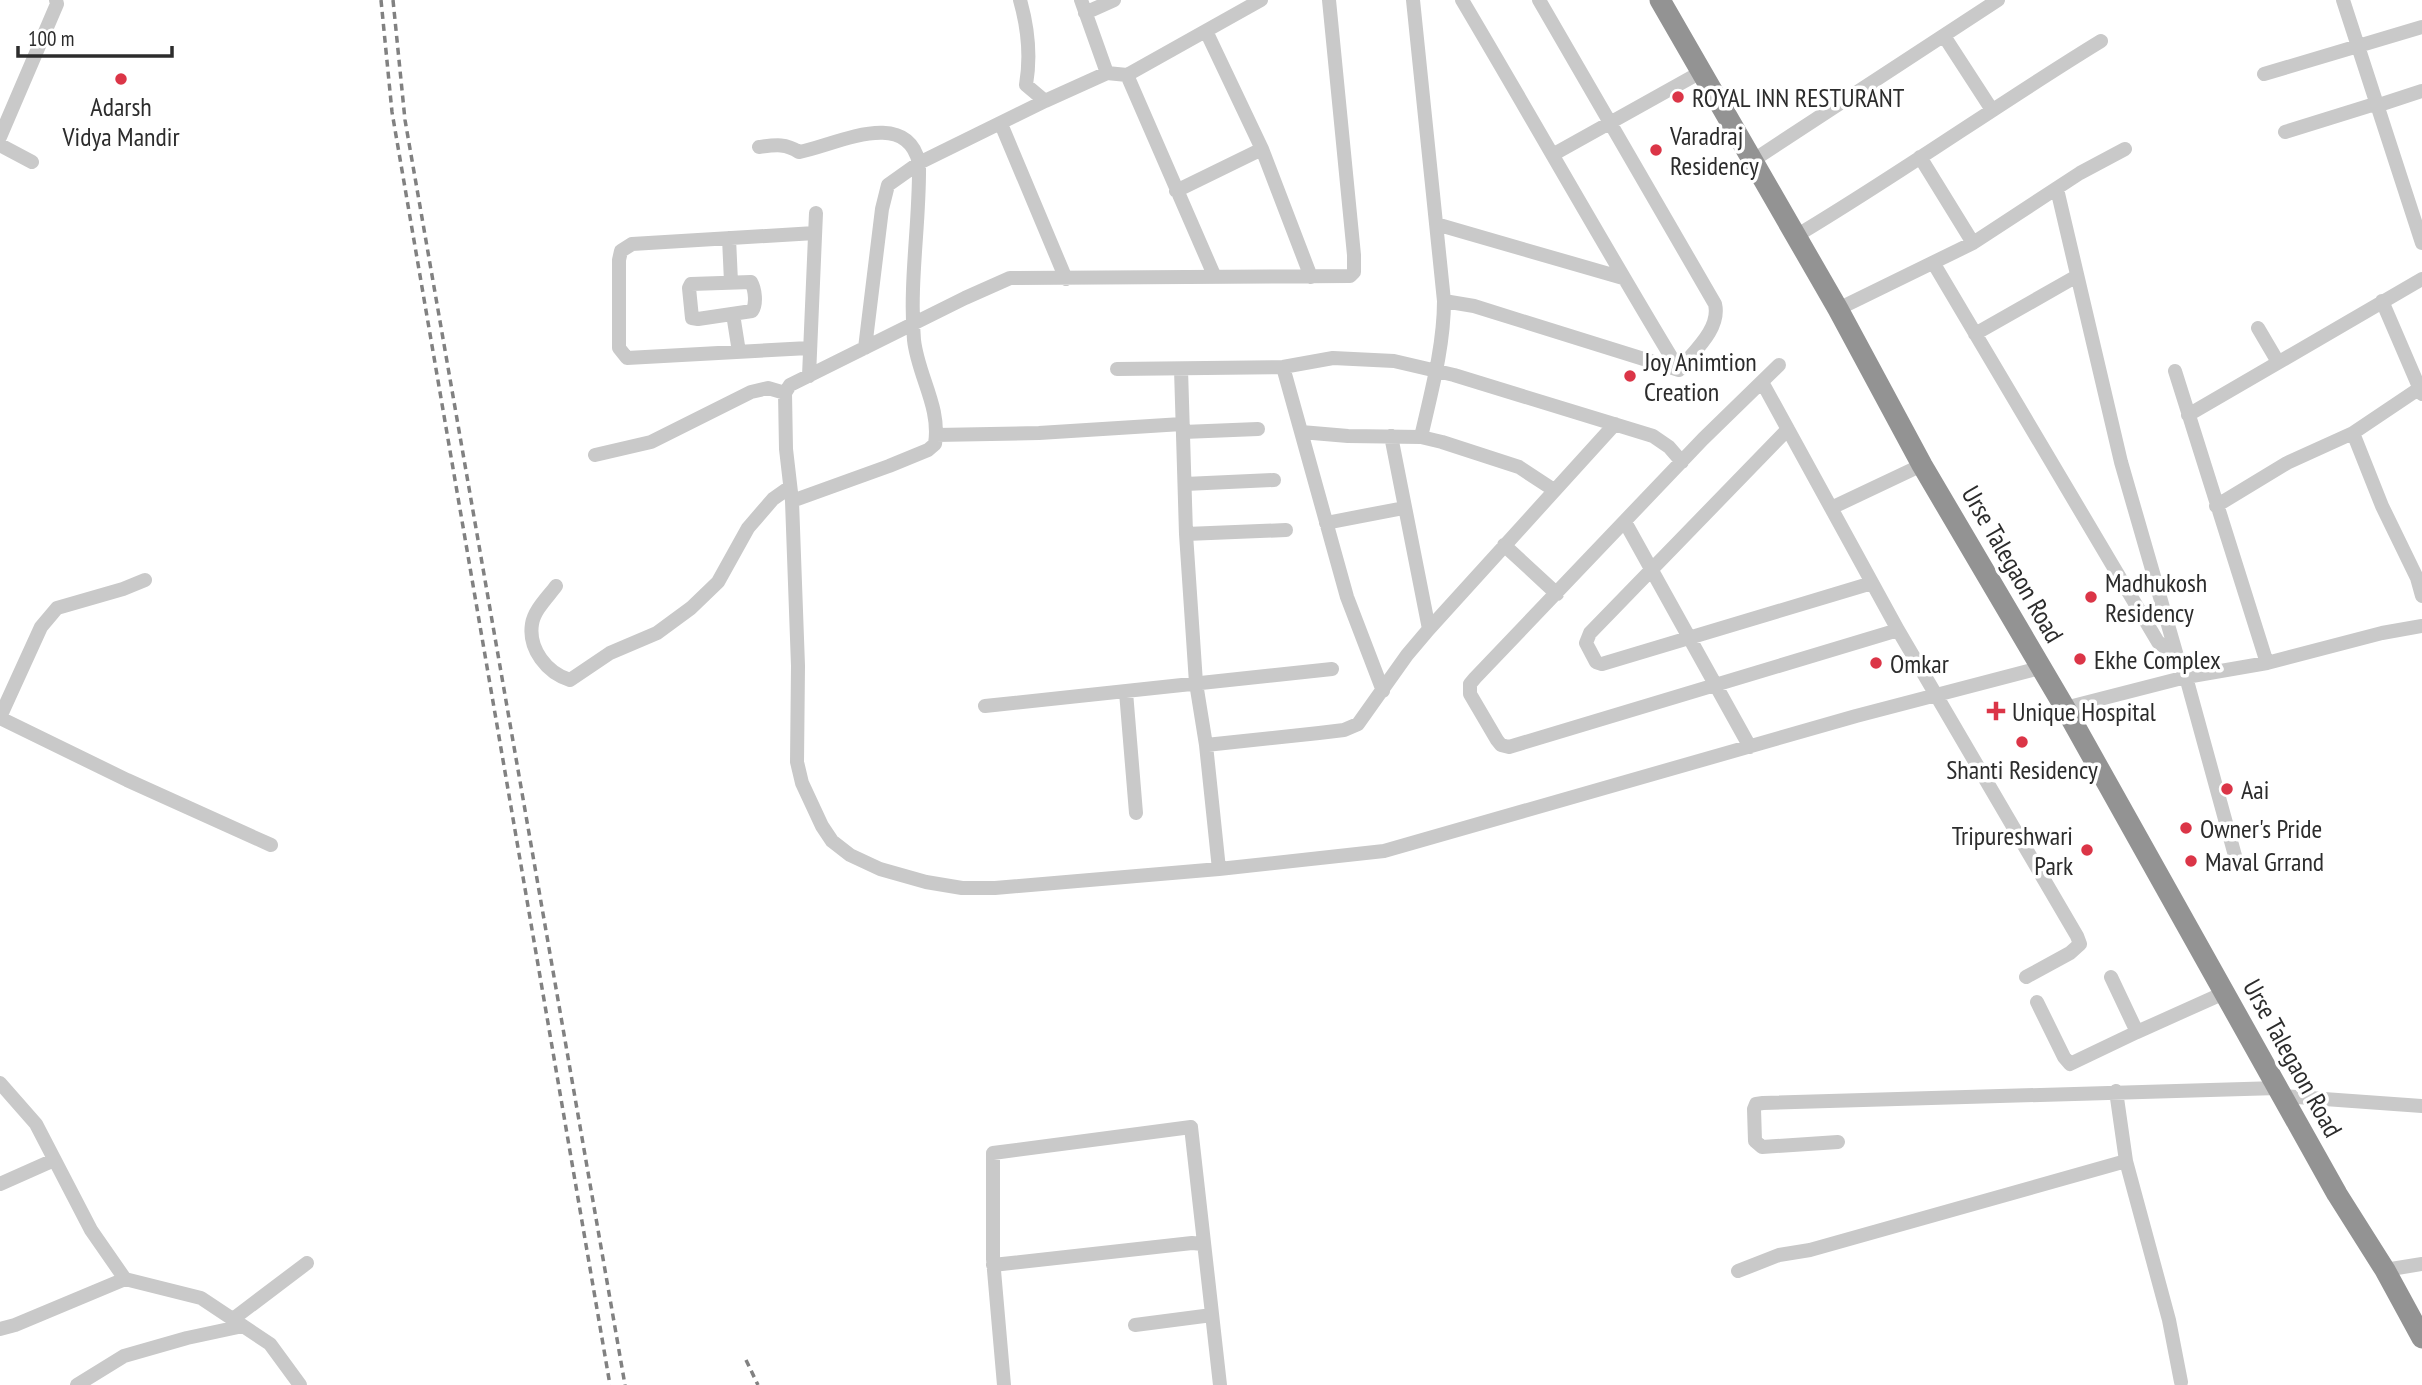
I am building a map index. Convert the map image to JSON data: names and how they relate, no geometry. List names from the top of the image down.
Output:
{
  "streets": {
    "highway": ["Urse Talegaon Road"]
  },
  "places": {
    "other": [
      "Adarsh Vidya Mandir",
      "ROYAL INN RESTURANT",
      "Varadraj Residency",
      "Joy Animtion Creation",
      "Madhukosh Residency",
      "Ekhe Complex",
      "Omkar",
      "Shanti Residency",
      "Aai",
      "Owner's Pride",
      "Tripureshwari Park",
      "Maval Grrand"
    ],
    "health": ["Unique Hospital"]
  },
  "scale_bar": "100 m"
}
